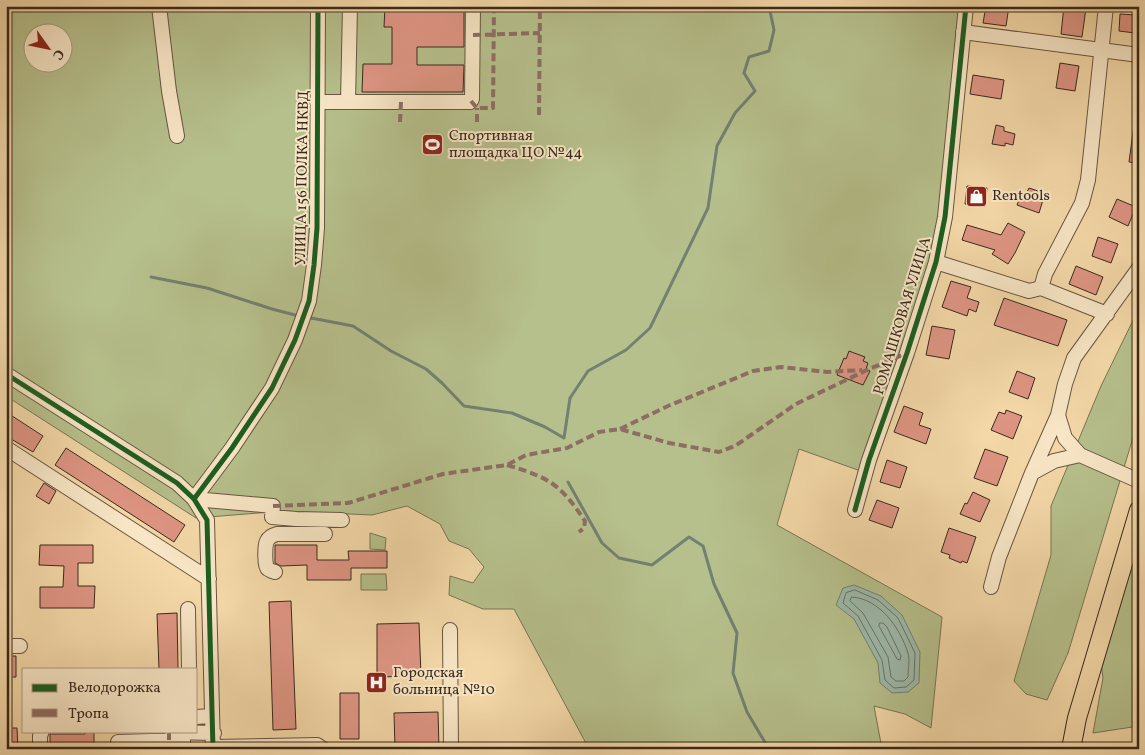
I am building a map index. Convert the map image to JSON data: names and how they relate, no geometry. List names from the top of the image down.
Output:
{
  "streets": {
    "street": ["УЛИЦА 156 ПОЛКА НКВД", "РОМАШКОВАЯ УЛИЦА"]
  },
  "places": {
    "sports": ["Спортивная площадка ЦО №44"],
    "shop": ["Rentools"],
    "hospital": ["Городская больница №10"]
  },
  "legend": ["Велодорожка", "Тропа"],
  "north": "bottom right"
}
